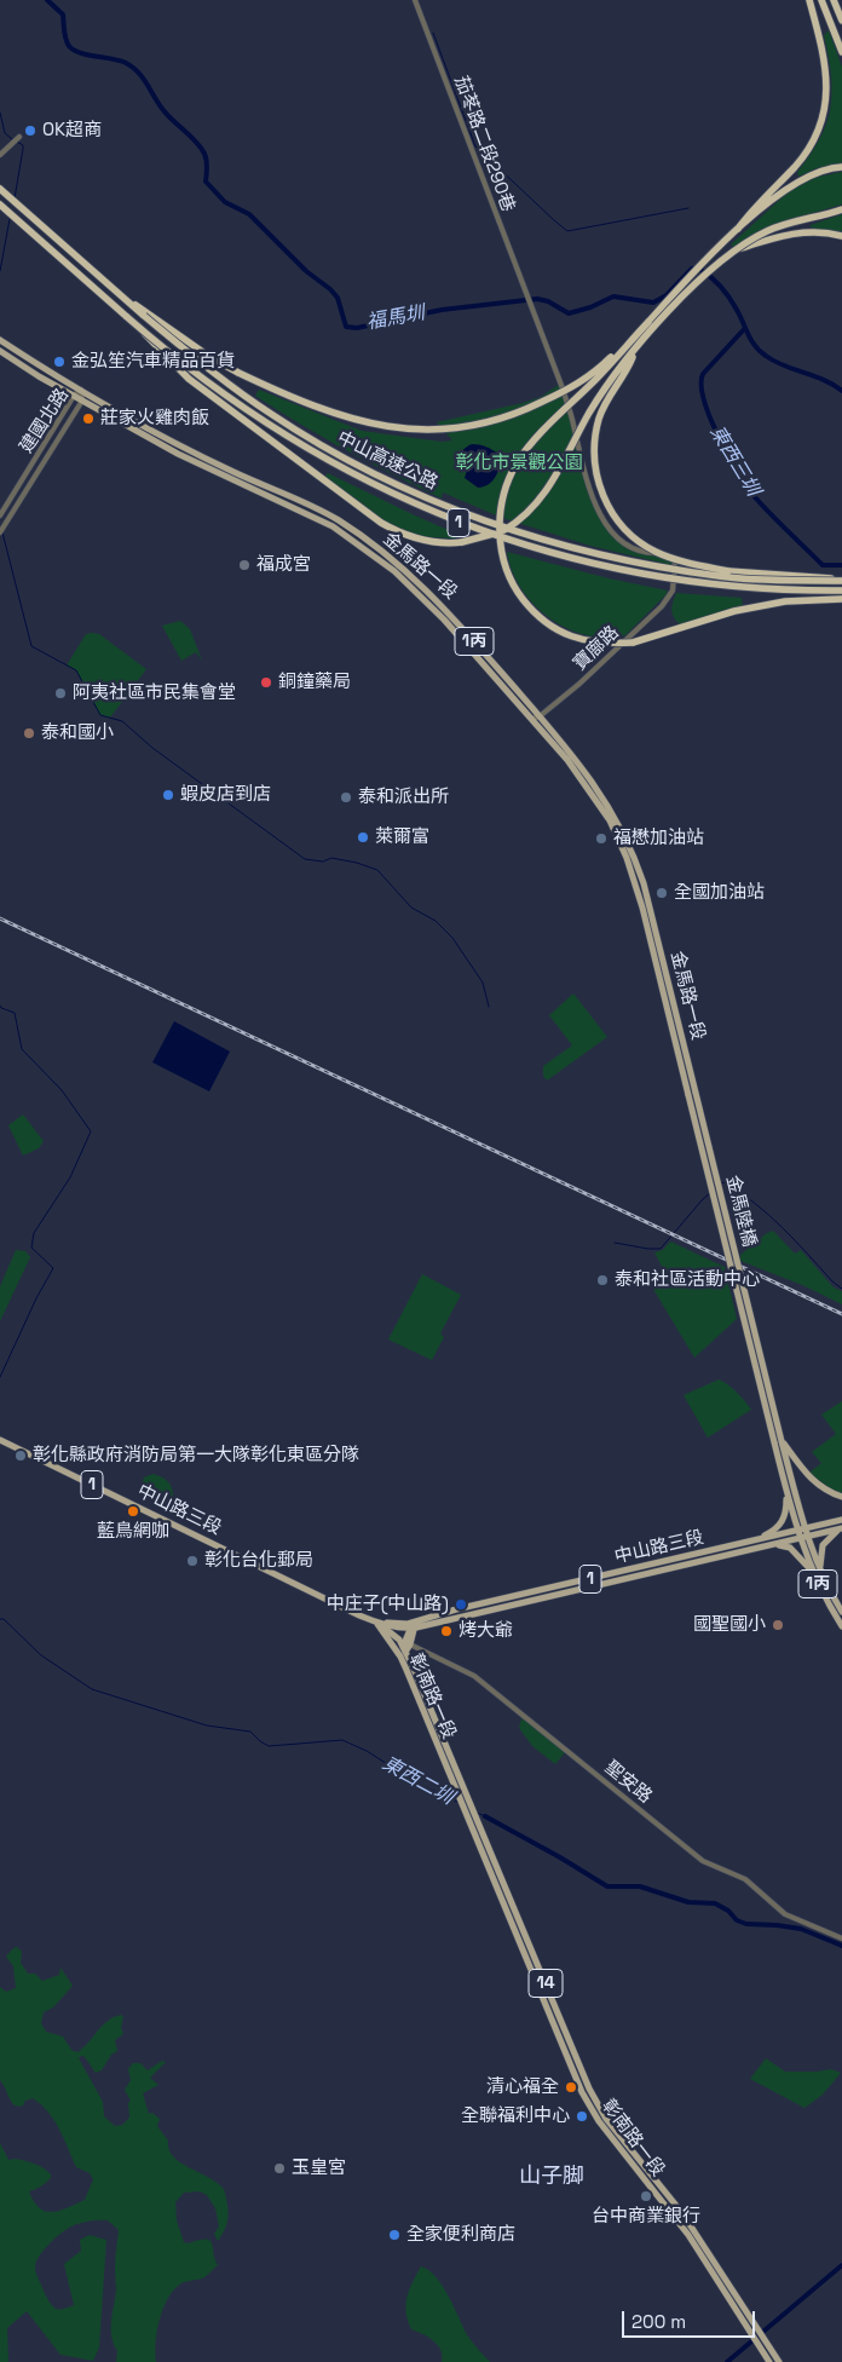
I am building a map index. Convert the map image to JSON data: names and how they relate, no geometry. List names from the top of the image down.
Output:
{
  "streets": {
    "highway": ["中山高速公路", "1"],
    "main road": [
      "金馬路一段",
      "1丙",
      "金馬陸橋",
      "中山路三段",
      "彰南路一段",
      "14"
    ],
    "street": [
      "茄苳路二段290巷",
      "建國北路",
      "寶廍路",
      "聖安路"
    ]
  },
  "crossings": [
    ["茄苳路二段290巷", "寶廍路"],
    ["建國北路", "金馬路一段"],
    ["金馬路一段", "寶廍路"],
    ["金馬路一段", "金馬陸橋"],
    ["1丙", "金馬陸橋"],
    ["1丙", "中山路三段"],
    ["中山路三段", "彰南路一段"],
    ["彰南路一段", "聖安路"],
    ["彰南路一段", "14"]
  ],
  "districts": ["山子脚"],
  "water": ["福馬圳", "東西三圳", "東西二圳"],
  "parks": ["彰化市景觀公園"],
  "places": [
    "OK超商",
    "金弘笙汽車精品百貨",
    "莊家火雞肉飯",
    "福成宮",
    "銅鐘藥局",
    "阿夷社區市民集會堂",
    "泰和國小",
    "蝦皮店到店",
    "泰和派出所",
    "萊爾富",
    "福懋加油站",
    "全國加油站",
    "泰和社區活動中心",
    "彰化縣政府消防局第一大隊彰化東區分隊",
    "藍鳥網咖",
    "彰化台化郵局",
    "中庄子(中山路)",
    "國聖國小",
    "烤大爺",
    "清心福全",
    "全聯福利中心",
    "玉皇宮",
    "台中商業銀行",
    "全家便利商店"
  ],
  "scale_bar": "200 m"
}
